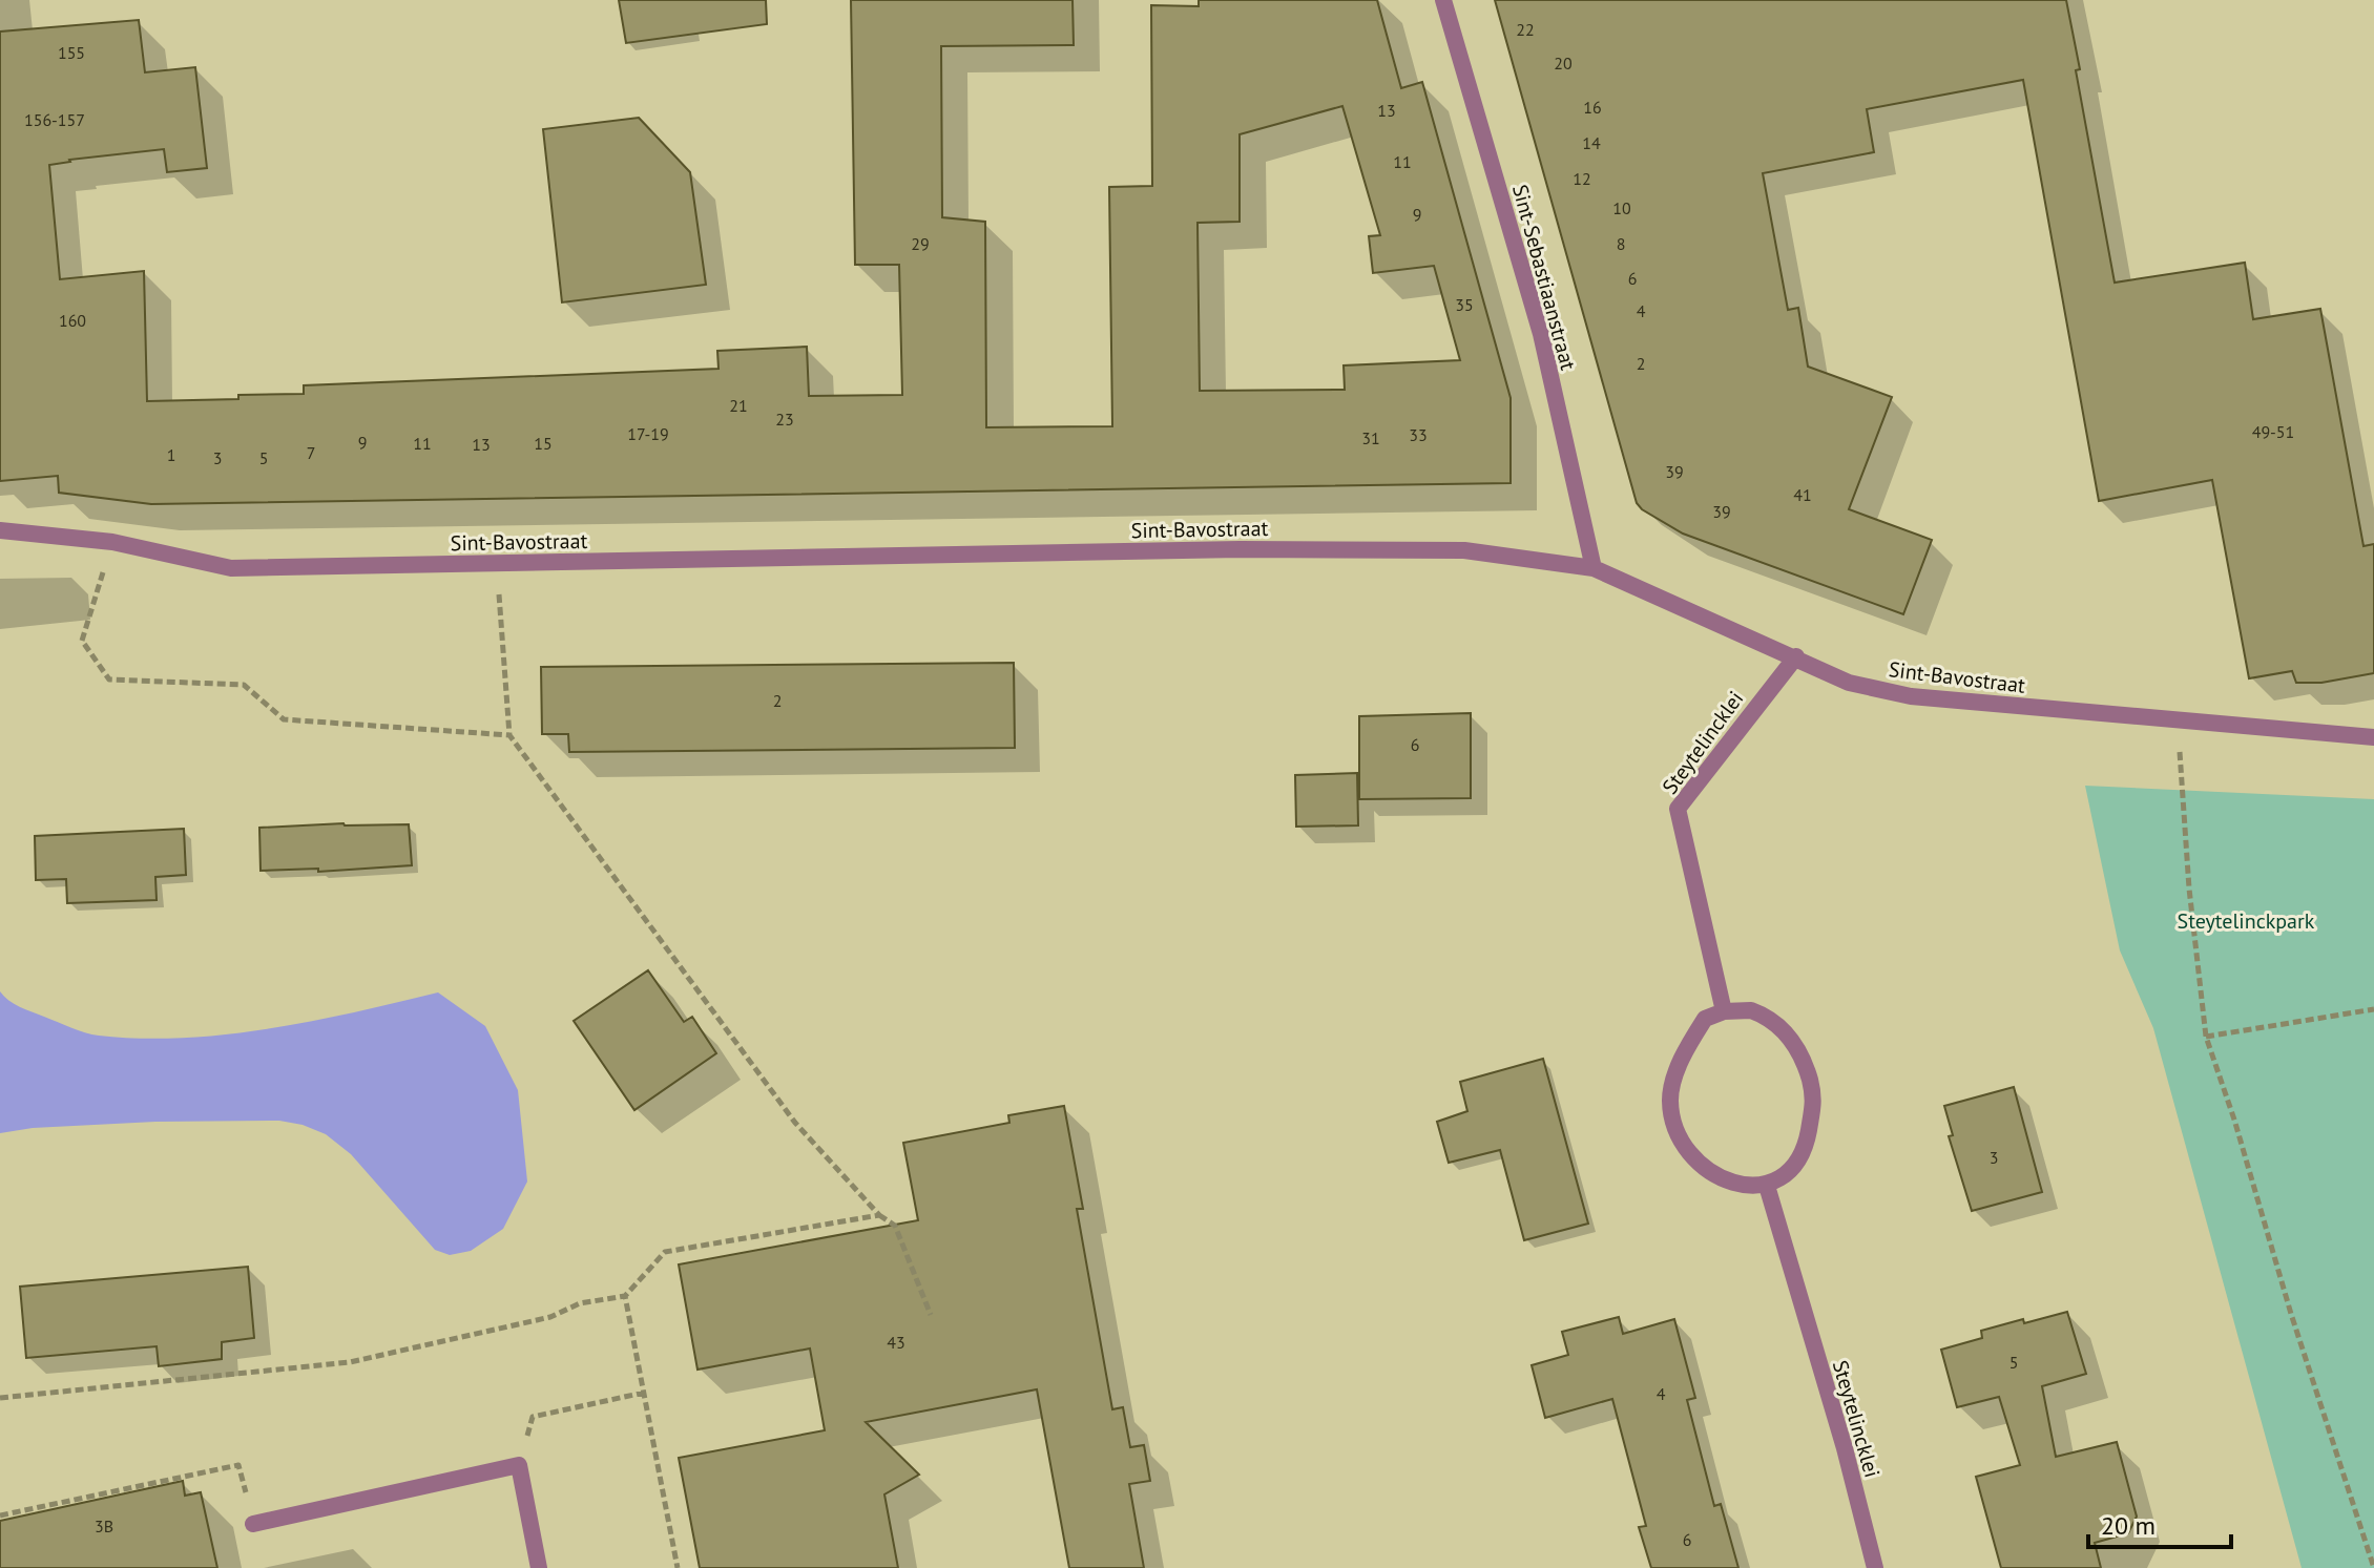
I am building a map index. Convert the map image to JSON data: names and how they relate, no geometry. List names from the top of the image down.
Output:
{
  "streets": {
    "street": ["Sint-Sebastiaanstraat", "Sint-Bavostraat", "Steytelincklei"]
  },
  "crossings": [
    ["Sint-Sebastiaanstraat", "Sint-Bavostraat"],
    ["Sint-Bavostraat", "Steytelincklei"]
  ],
  "parks": ["Steytelinckpark"],
  "house_numbers": [
    "22",
    "155",
    "20",
    "16",
    "13",
    "156-157",
    "14",
    "11",
    "12",
    "10",
    "9",
    "29",
    "8",
    "6",
    "35",
    "4",
    "160",
    "2",
    "21",
    "23",
    "49-51",
    "17-19",
    "33",
    "31",
    "9",
    "11",
    "15",
    "13",
    "7",
    "1",
    "3",
    "5",
    "39",
    "41",
    "39",
    "2",
    "6",
    "3",
    "43",
    "5",
    "4",
    "3B",
    "6"
  ],
  "scale_bar": "20 m"
}
